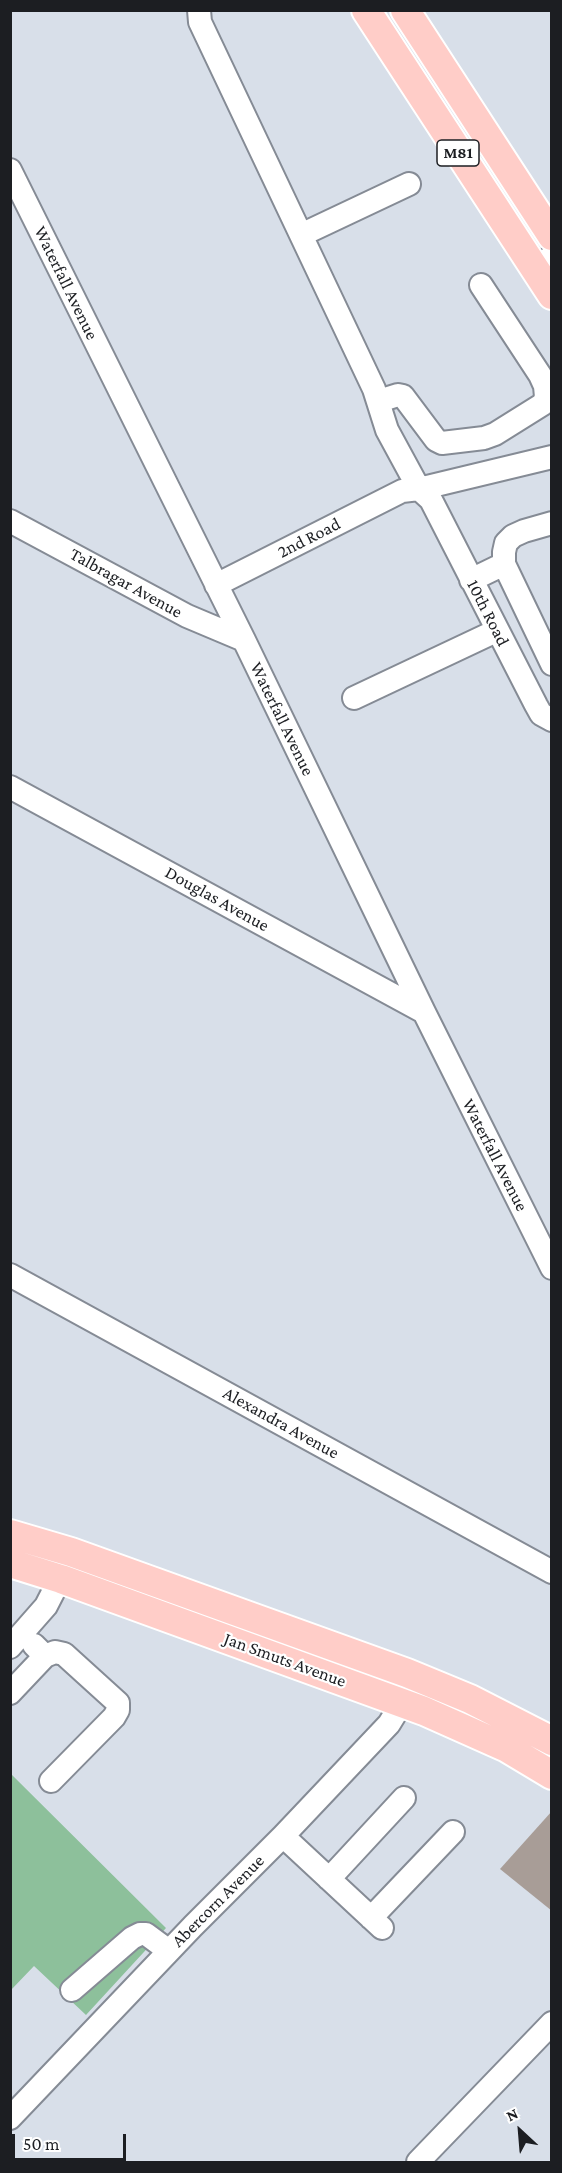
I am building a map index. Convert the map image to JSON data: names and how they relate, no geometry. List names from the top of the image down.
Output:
{
  "streets": {
    "main road": ["M81", "Jan Smuts Avenue"],
    "street": [
      "Waterfall Avenue",
      "2nd Road",
      "Talbragar Avenue",
      "10th Road",
      "Douglas Avenue",
      "Alexandra Avenue",
      "Abercorn Avenue"
    ]
  },
  "crossings": [
    ["Waterfall Avenue", "2nd Road"],
    ["Waterfall Avenue", "Talbragar Avenue"],
    ["Waterfall Avenue", "Douglas Avenue"],
    ["2nd Road", "10th Road"],
    ["Jan Smuts Avenue", "Abercorn Avenue"]
  ],
  "scale_bar": "50 m",
  "north": "top left"
}
